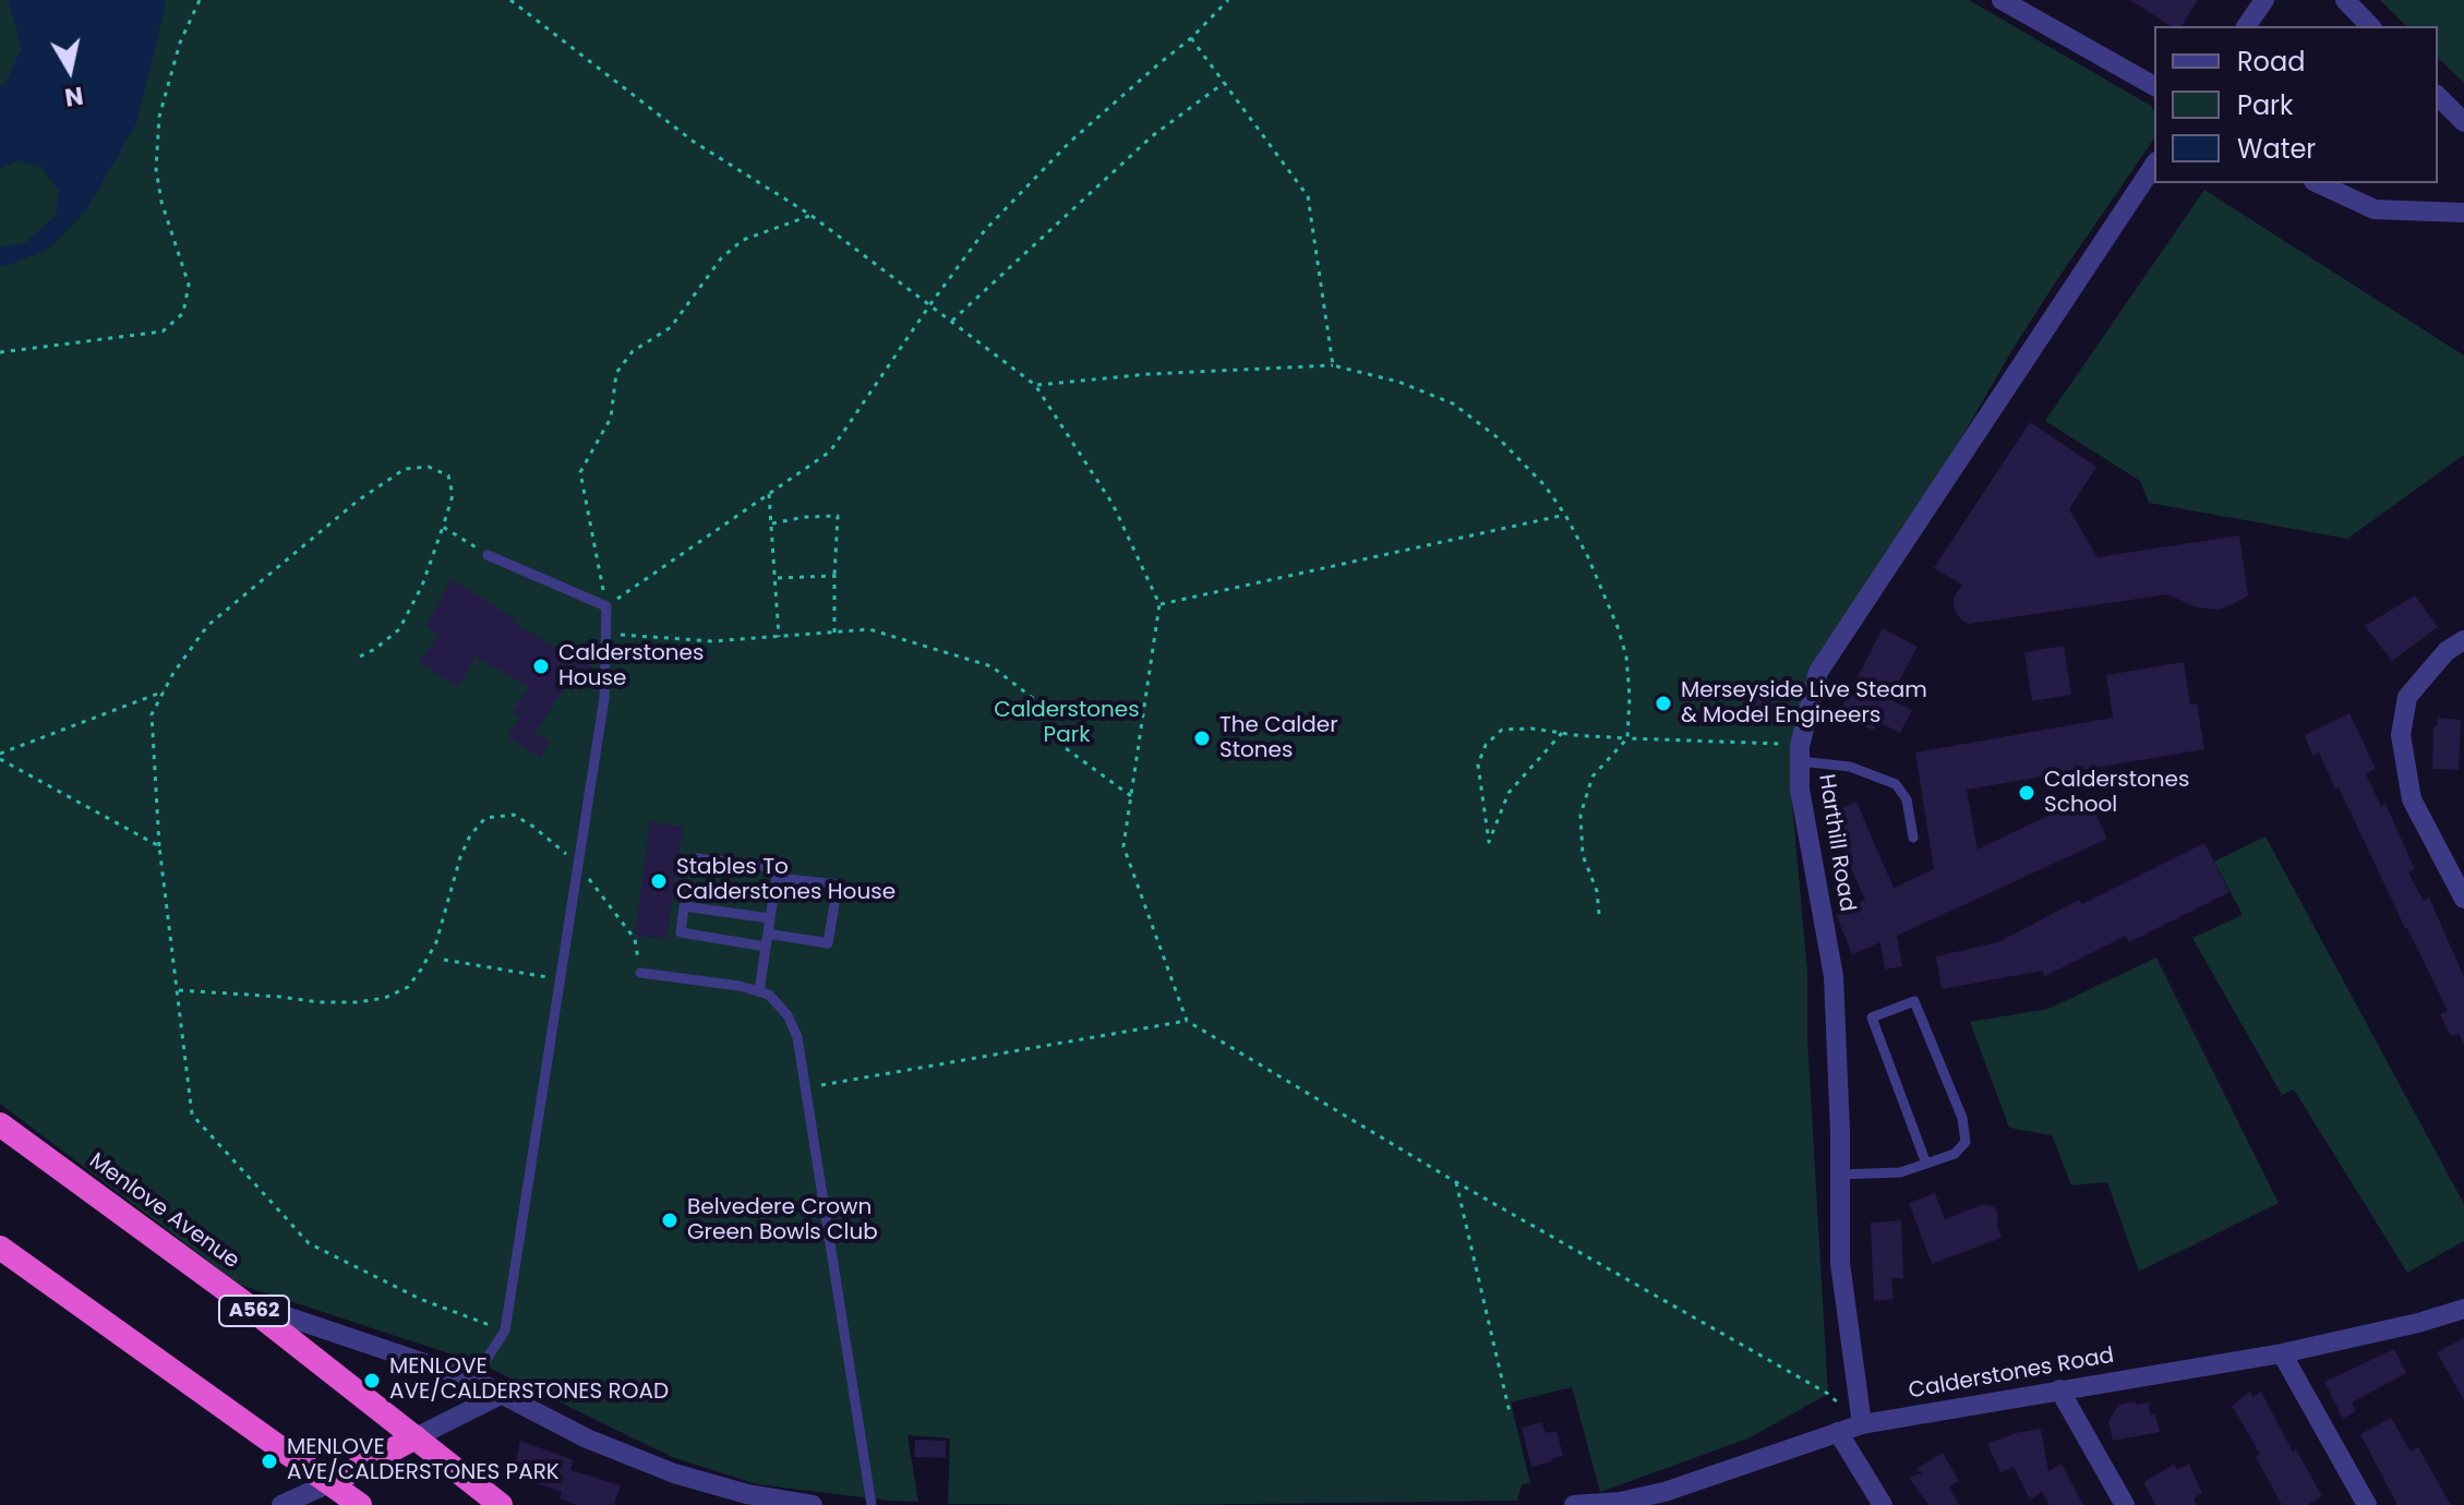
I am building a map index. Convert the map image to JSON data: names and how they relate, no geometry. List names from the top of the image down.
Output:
{
  "streets": {
    "highway": ["Menlove Avenue", "A562"],
    "street": ["Harthill Road", "Calderstones Road"]
  },
  "crossings": [
    ["Harthill Road", "Calderstones Road"]
  ],
  "parks": ["Calderstones Park"],
  "places": [
    "Calderstones House",
    "Merseyside Live Steam & Model Engineers",
    "The Calder Stones",
    "Calderstones School",
    "Stables To Calderstones House",
    "Belvedere Crown Green Bowls Club",
    "MENLOVE AVE/CALDERSTONES ROAD",
    "MENLOVE AVE/CALDERSTONES PARK"
  ],
  "legend": ["Road", "Park", "Water"],
  "north": "bottom"
}
